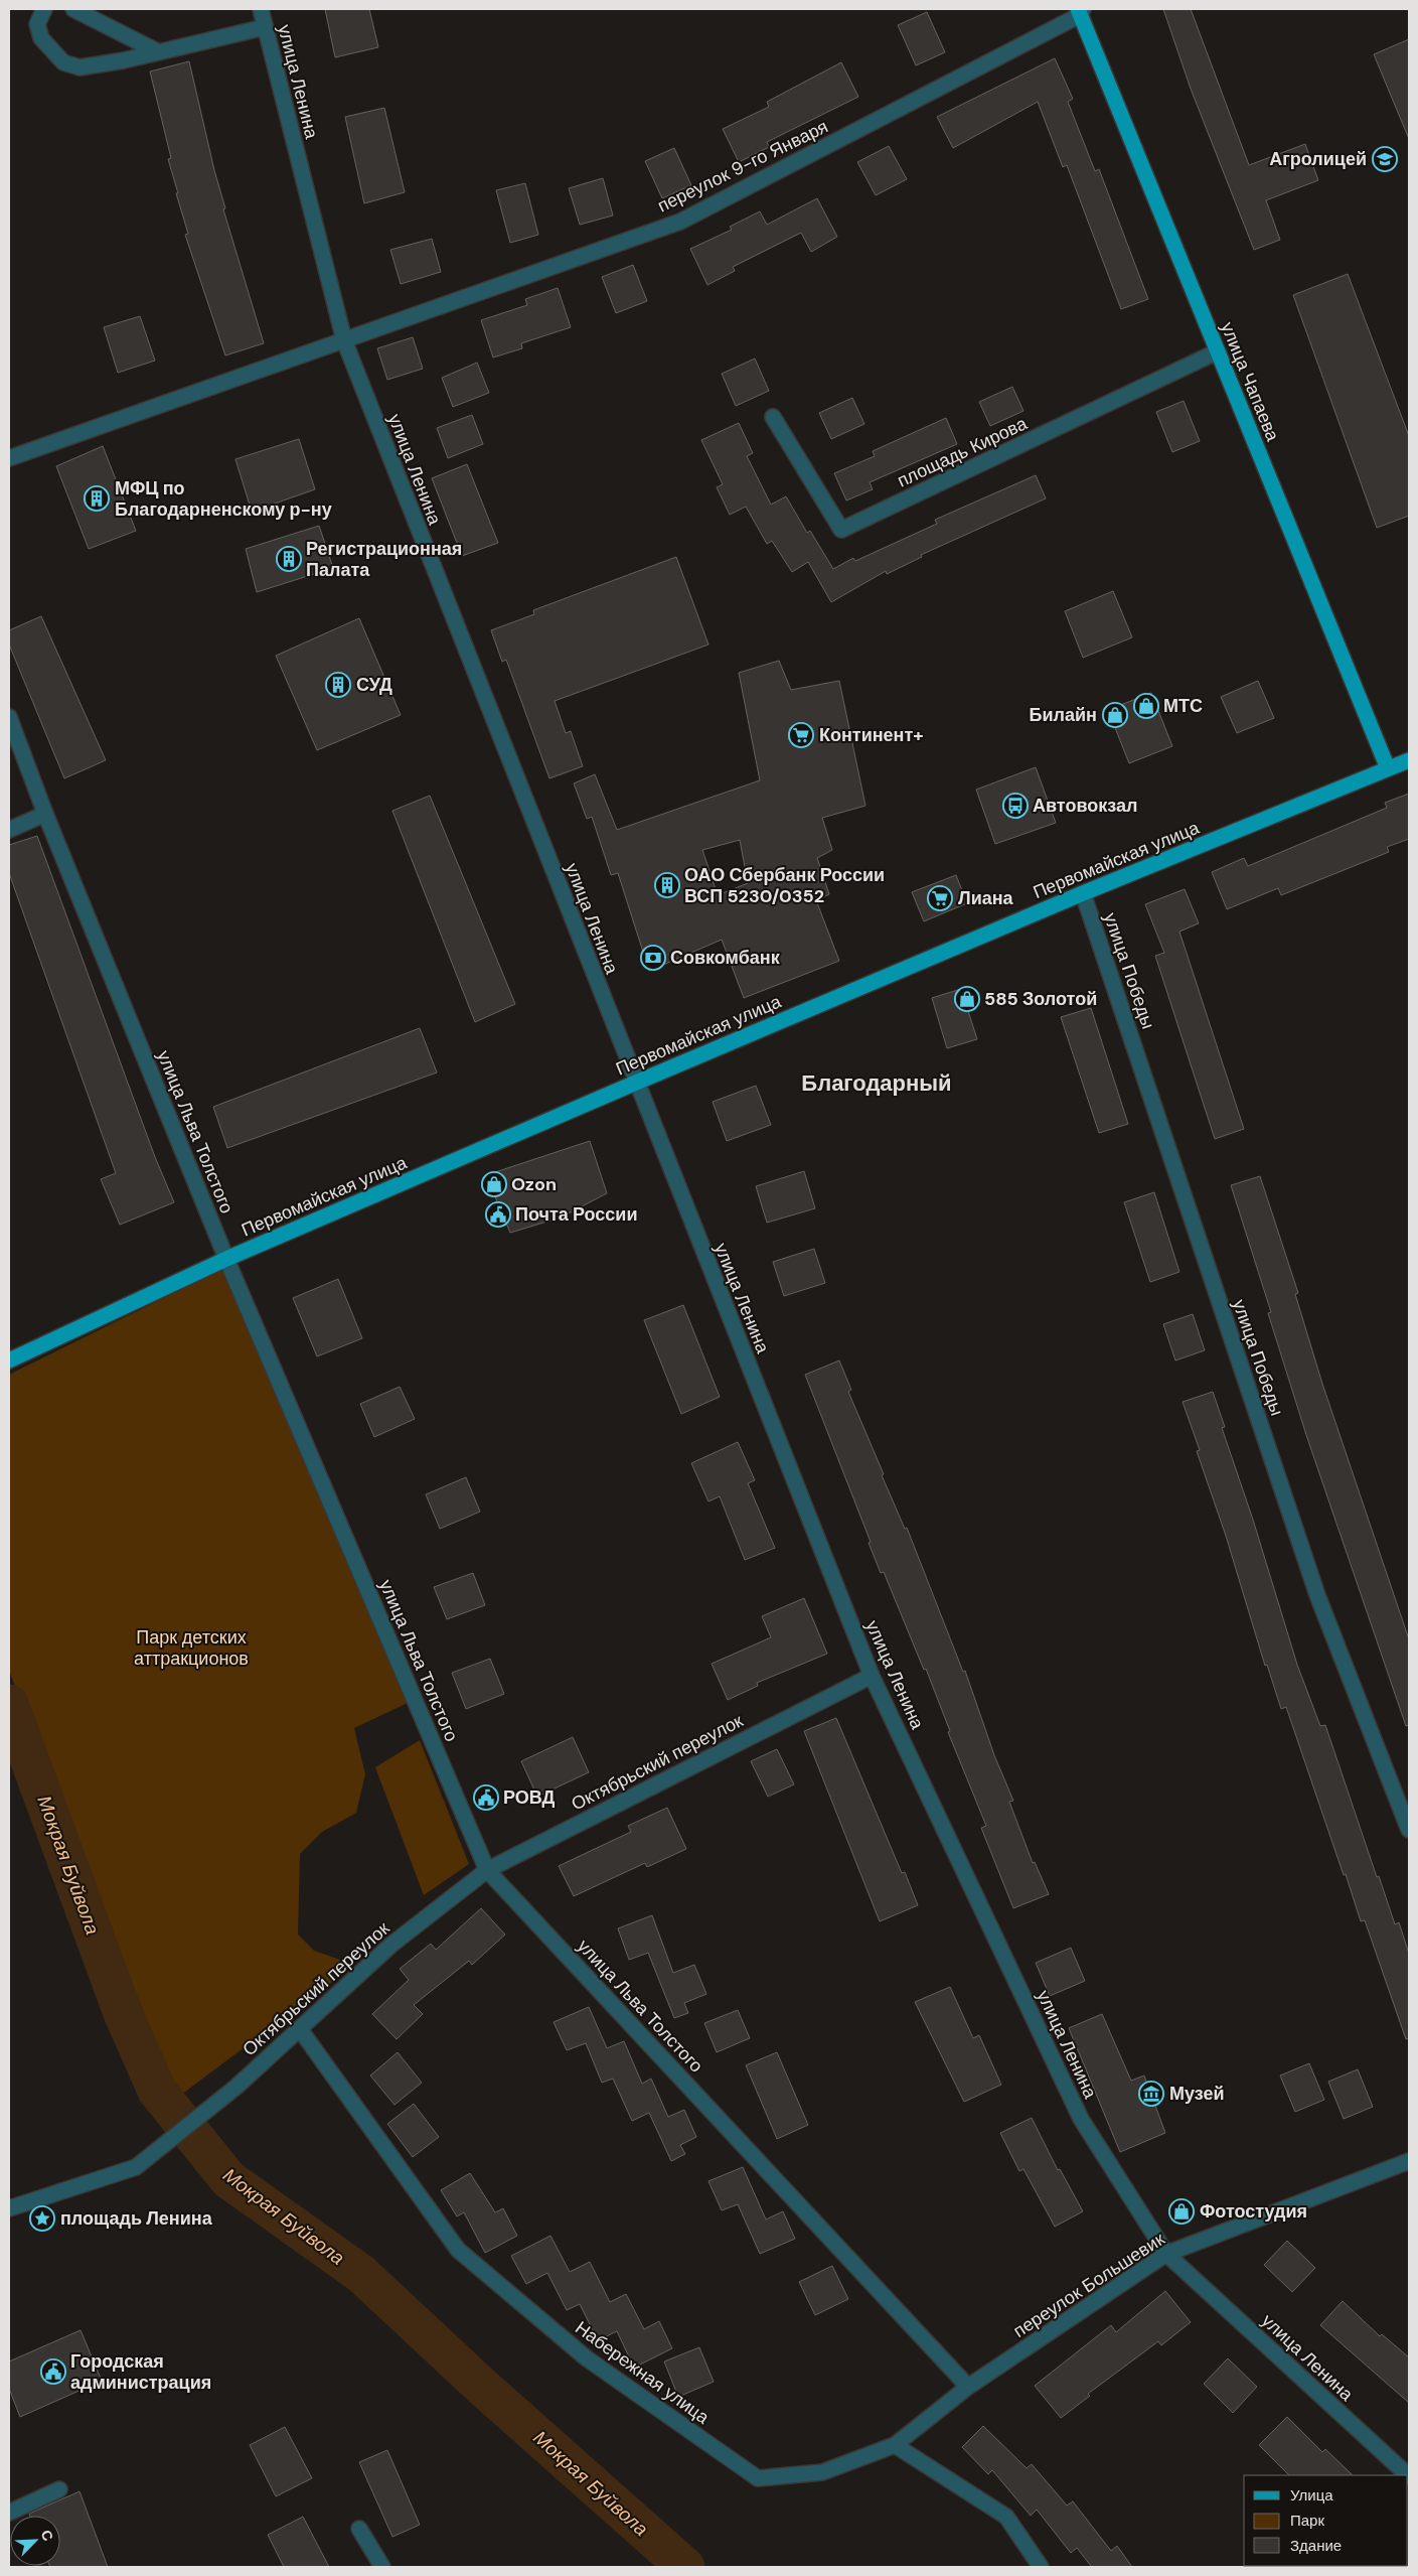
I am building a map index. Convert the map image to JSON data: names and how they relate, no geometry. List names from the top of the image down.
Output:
{
  "streets": {
    "main road": ["улица Чапаева", "Первомайская улица"],
    "street": [
      "улица Ленина",
      "переулок 9-го Января",
      "площадь Кирова",
      "улица Победы",
      "улица Льва Толстого",
      "Октябрьский переулок",
      "переулок Большевик",
      "Набережная улица"
    ]
  },
  "crossings": [
    ["улица Ленина", "переулок 9-го Января"],
    ["улица Ленина", "Первомайская улица"],
    ["улица Ленина", "Октябрьский переулок"],
    ["улица Ленина", "переулок Большевик"],
    ["переулок 9-го Января", "улица Чапаева"],
    ["улица Чапаева", "площадь Кирова"],
    ["улица Чапаева", "Первомайская улица"],
    ["Первомайская улица", "улица Победы"],
    ["Первомайская улица", "улица Льва Толстого"],
    ["улица Льва Толстого", "Октябрьский переулок"],
    ["улица Льва Толстого", "переулок Большевик"],
    ["Октябрьский переулок", "Набережная улица"],
    ["переулок Большевик", "Набережная улица"]
  ],
  "districts": ["Благодарный"],
  "water": ["Мокрая Буйвола"],
  "parks": ["Парк детских аттракционов"],
  "places": {
    "school or university": ["Агролицей"],
    "building": [
      "МФЦ по Благодарненскому р-ну",
      "Регистрационная Палата",
      "СУД",
      "ОАО Сбербанк России ВСП 5230/0352"
    ],
    "shop": [
      "МТС",
      "Билайн",
      "585 Золотой",
      "Ozon",
      "Фотостудия"
    ],
    "supermarket": ["Континент+", "Лиана"],
    "bus stop": ["Автовокзал"],
    "bank": ["Совкомбанк"],
    "public building": ["Почта России", "РОВД", "Городская администрация"],
    "museum": ["Музей"],
    "place": ["площадь Ленина"]
  },
  "legend": ["Улица", "Парк", "Здание"],
  "north": "top right"
}
